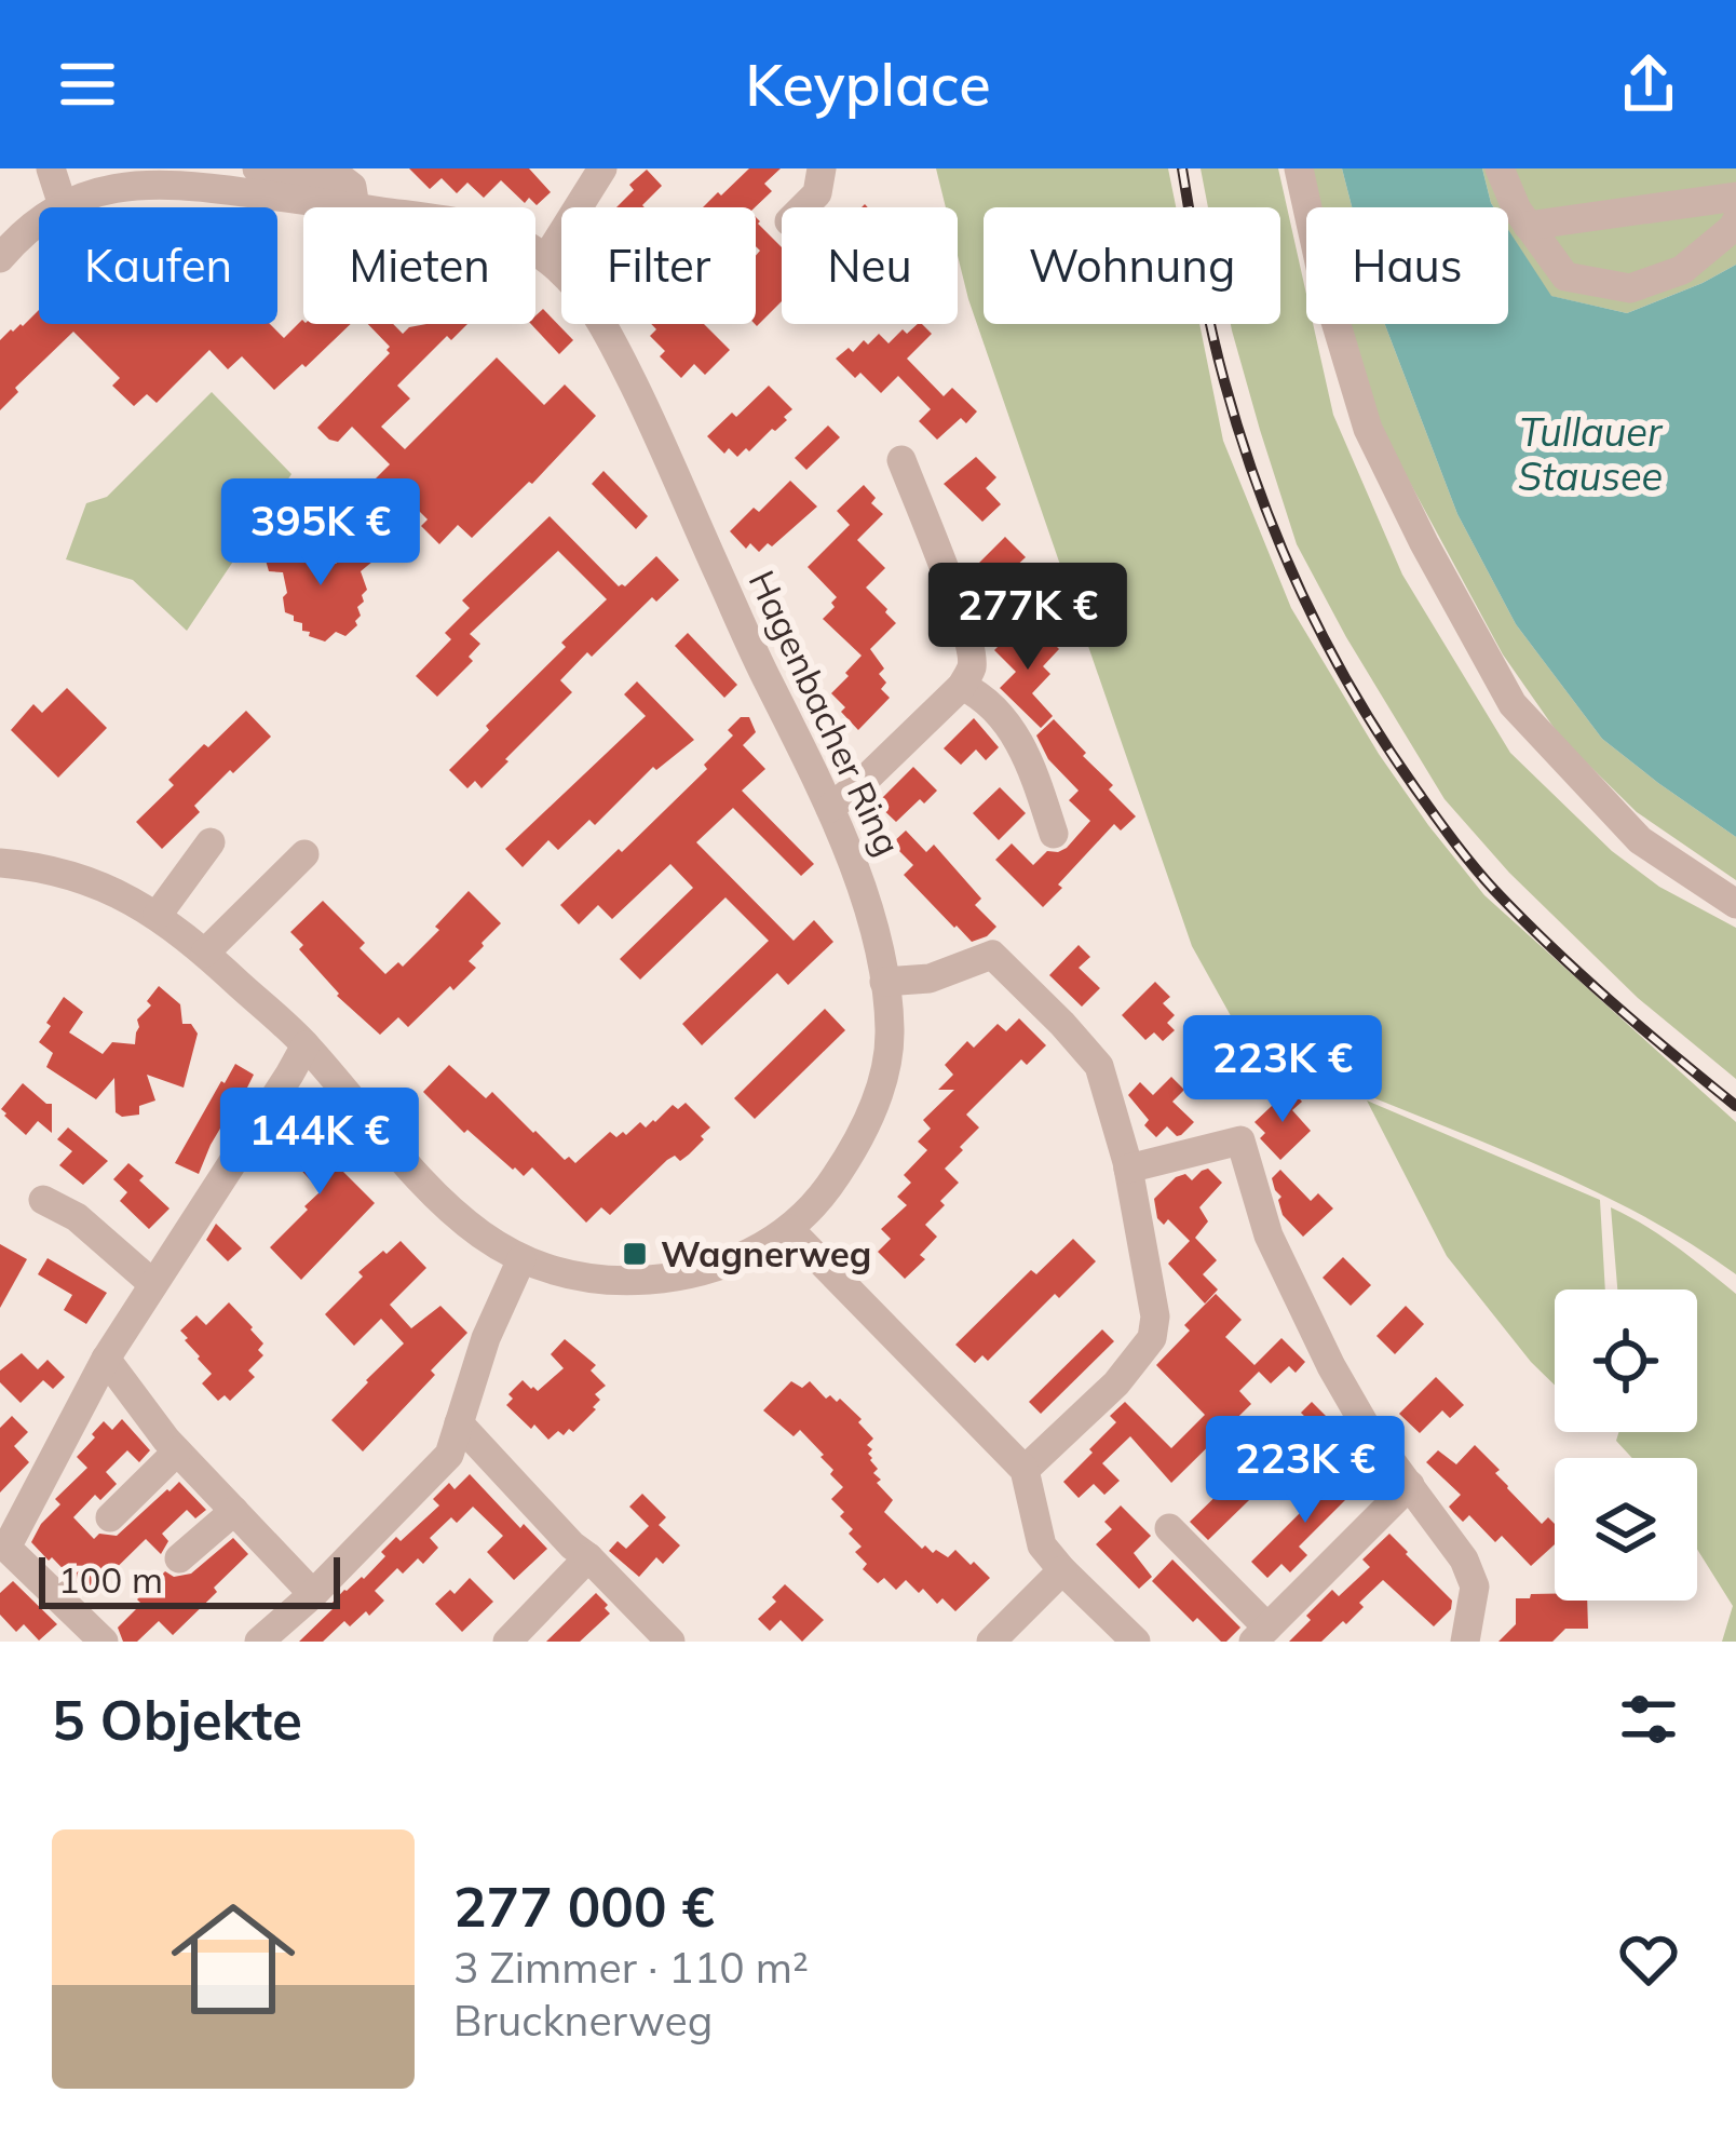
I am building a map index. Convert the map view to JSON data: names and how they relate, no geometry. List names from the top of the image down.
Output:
{
  "streets": {
    "street": ["Hagenbacher Ring"]
  },
  "water": ["Tullauer Stausee"],
  "places": {
    "transit": ["Wagnerweg"]
  },
  "scale_bar": "100 m",
  "page": {
    "header": "Keyplace",
    "chip": [
      "Kaufen",
      "Mieten",
      "Filter",
      "Neu",
      "Wohnung",
      "Haus"
    ],
    "price": [
      "395K €",
      "277K €",
      "223K €",
      "144K €",
      "223K €"
    ],
    "scale": "100 m",
    "heading": "5 Objekte",
    "list": [
      {
        "name": "277 000 €",
        "note": "3 Zimmer · 110 m² · Brucknerweg"
      }
    ]
  }
}
